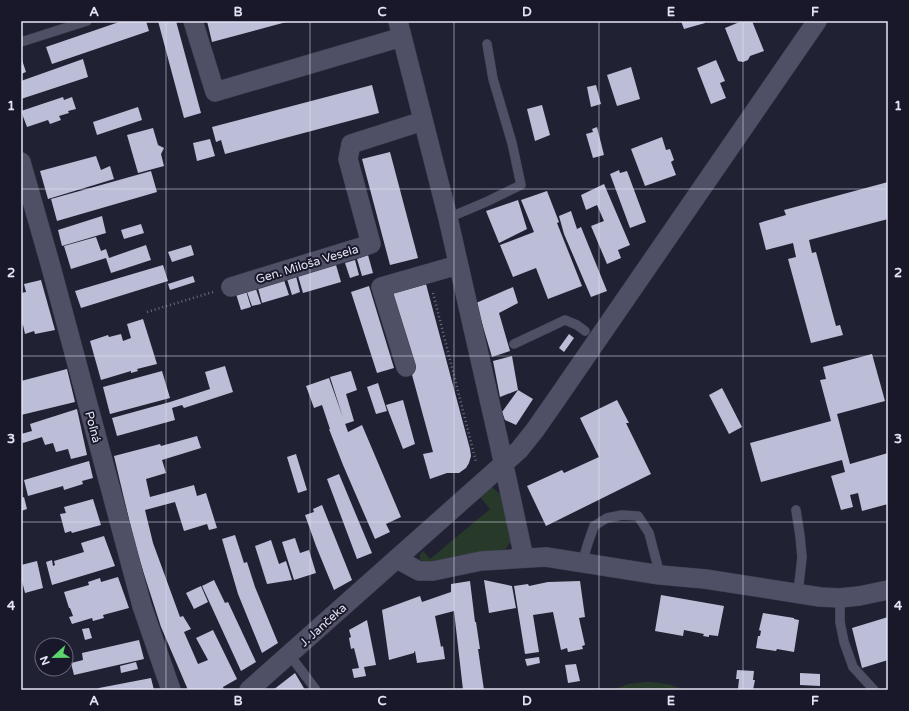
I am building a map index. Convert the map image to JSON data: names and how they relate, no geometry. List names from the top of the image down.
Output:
{
  "streets": {
    "street": ["Gen. Miloša Vesela", "Poľná", "J. Jančeka"]
  },
  "north": "left",
  "grid": {
    "columns": [
      "A",
      "B",
      "C",
      "D",
      "E",
      "F"
    ],
    "rows": [
      "1",
      "2",
      "3",
      "4"
    ]
  }
}
